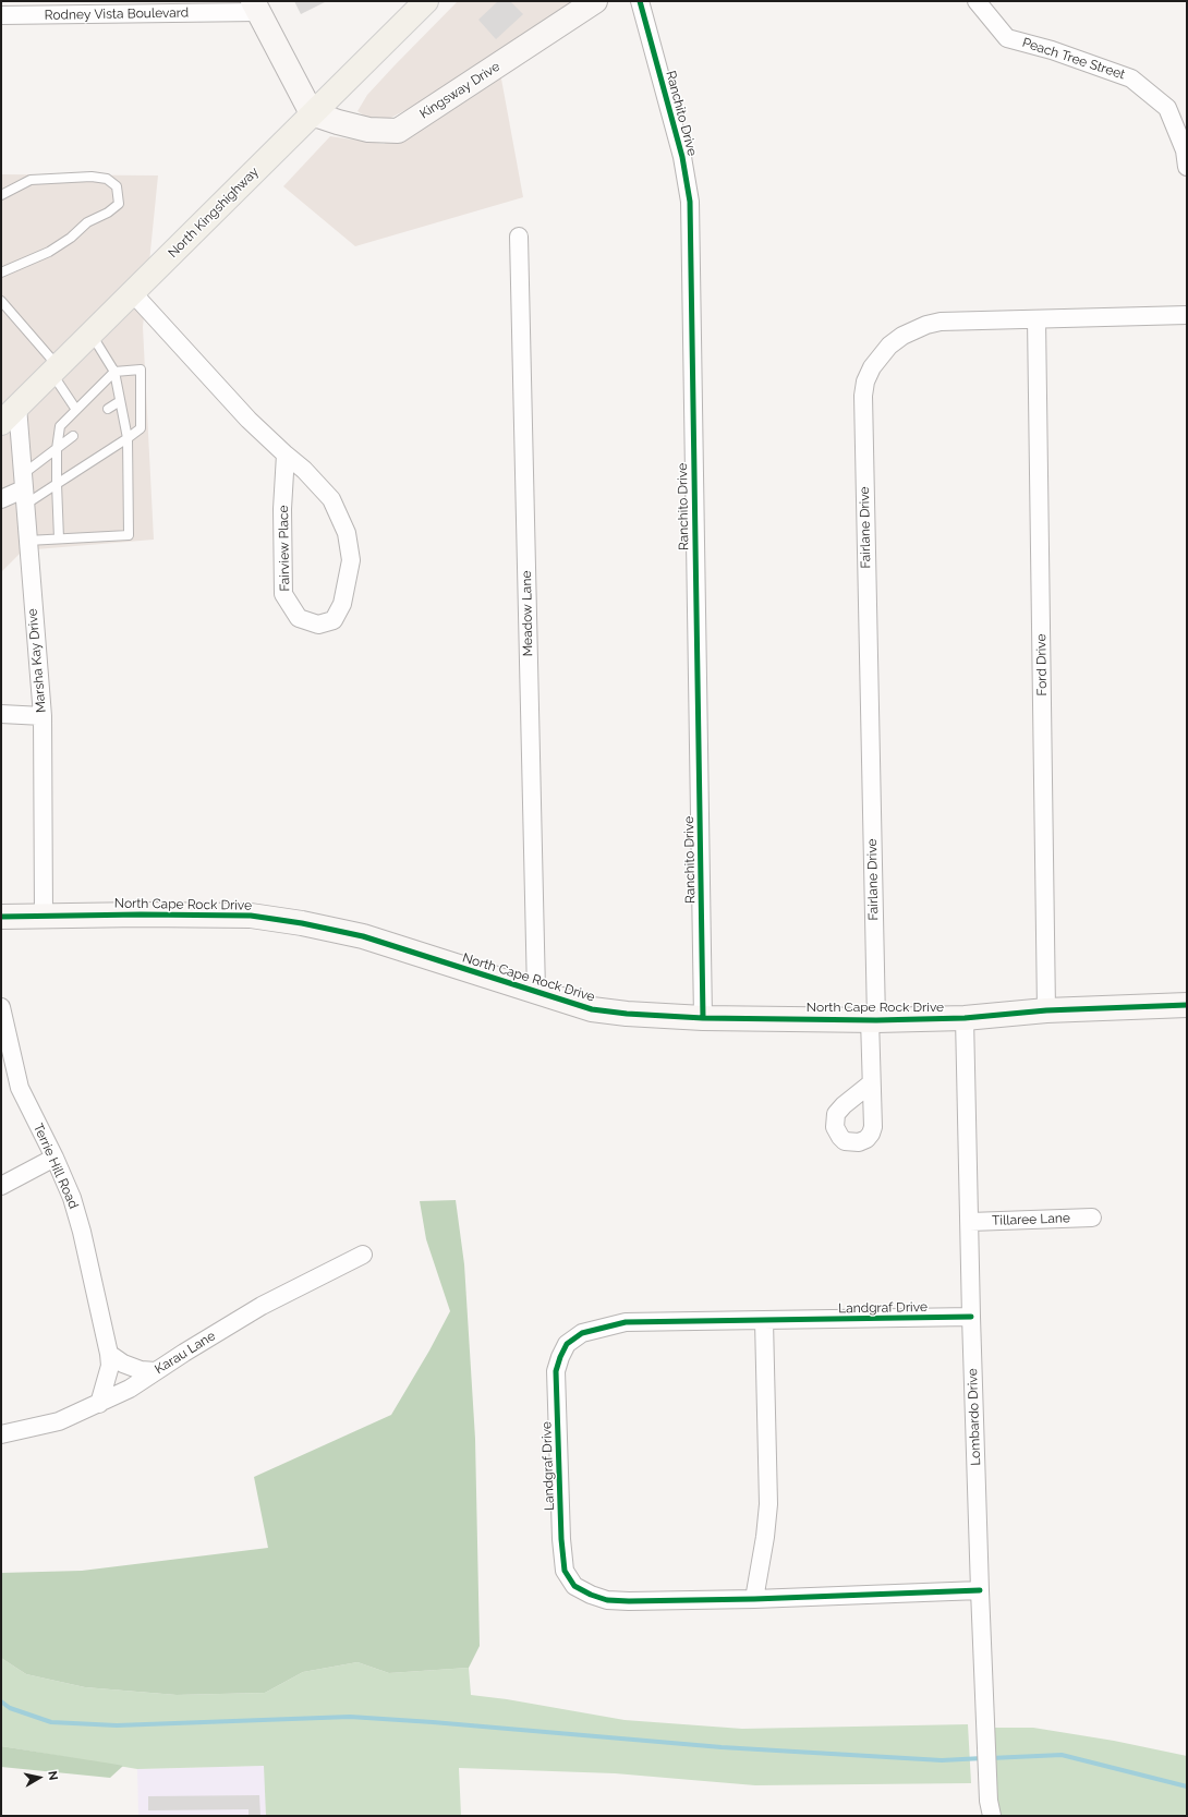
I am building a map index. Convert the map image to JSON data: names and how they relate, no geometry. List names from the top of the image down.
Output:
{
  "streets": {
    "main road": ["North Kingshighway"],
    "street": [
      "Rodney Vista Boulevard",
      "Peach Tree Street",
      "Kingsway Drive",
      "Ranchito Drive",
      "Fairlane Drive",
      "Fairview Place",
      "Meadow Lane",
      "Marsha Kay Drive",
      "Ford Drive",
      "North Cape Rock Drive",
      "Terrie Hill Road",
      "Tillaree Lane",
      "Landgraf Drive",
      "Karau Lane",
      "Lombardo Drive"
    ]
  },
  "crossings": [
    ["Kingsway Drive", "North Kingshighway"],
    ["Ranchito Drive", "North Cape Rock Drive"],
    ["North Kingshighway", "Fairview Place"],
    ["North Kingshighway", "Marsha Kay Drive"],
    ["Fairlane Drive", "Ford Drive"],
    ["Fairlane Drive", "North Cape Rock Drive"],
    ["Meadow Lane", "North Cape Rock Drive"],
    ["Marsha Kay Drive", "North Cape Rock Drive"],
    ["Ford Drive", "North Cape Rock Drive"],
    ["North Cape Rock Drive", "Lombardo Drive"],
    ["Terrie Hill Road", "Karau Lane"],
    ["Tillaree Lane", "Lombardo Drive"],
    ["Landgraf Drive", "Lombardo Drive"]
  ],
  "north": "right"
}
